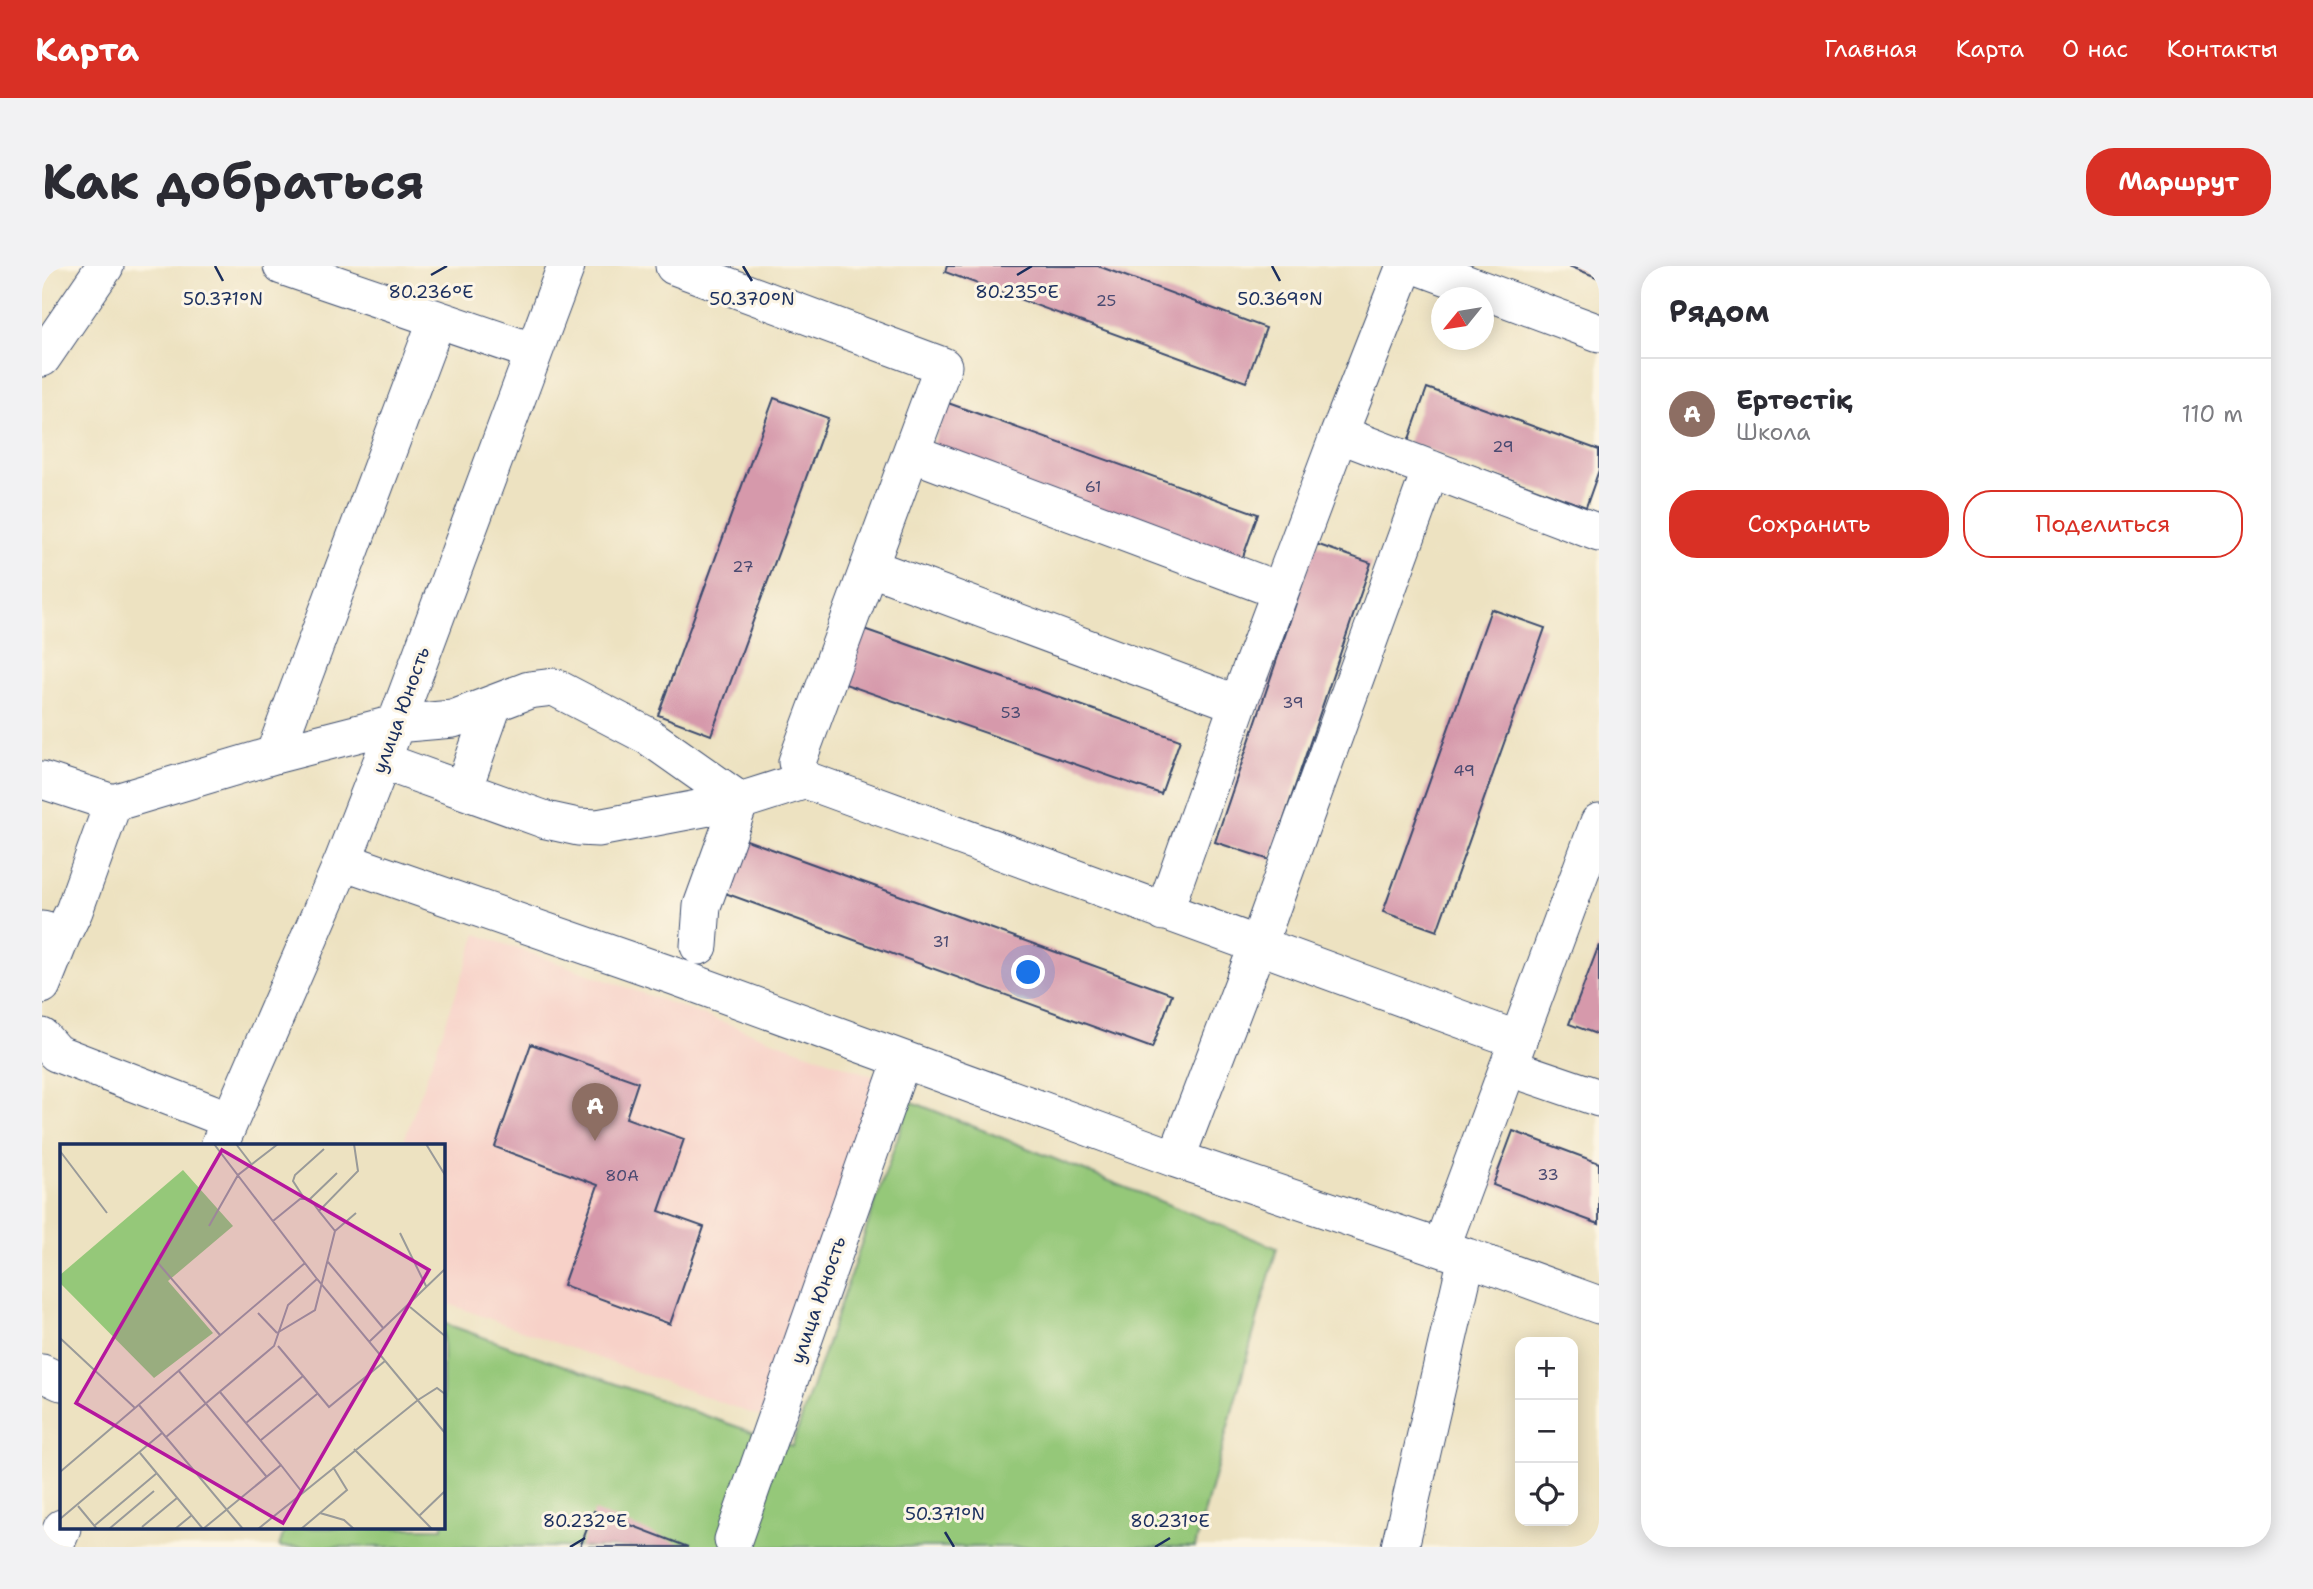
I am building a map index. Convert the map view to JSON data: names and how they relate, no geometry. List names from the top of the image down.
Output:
{
  "streets": {
    "street": ["улица Юность"]
  },
  "house_numbers": [
    "25",
    "29",
    "61",
    "27",
    "39",
    "53",
    "49",
    "31",
    "33",
    "80А"
  ],
  "north": "bottom left",
  "page": {
    "header": "Карта",
    "nav": [
      "Главная",
      "Карта",
      "О нас",
      "Контакты"
    ],
    "buttons": [
      "Маршрут",
      ["Сохранить", "Поделиться"]
    ],
    "title": "Как добраться",
    "heading": "Рядом",
    "list": [
      {
        "mark": "A",
        "name": "Ертөстіқ",
        "note": "Школа",
        "value": "110 m"
      }
    ],
    "pins": "A",
    "map_buttons": ["+", "−"]
  },
  "coordinates": [
    "80.236°E",
    "80.235°E",
    "50.370°N",
    "50.369°N",
    "50.371°N",
    "80.232°E",
    "80.231°E"
  ]
}
